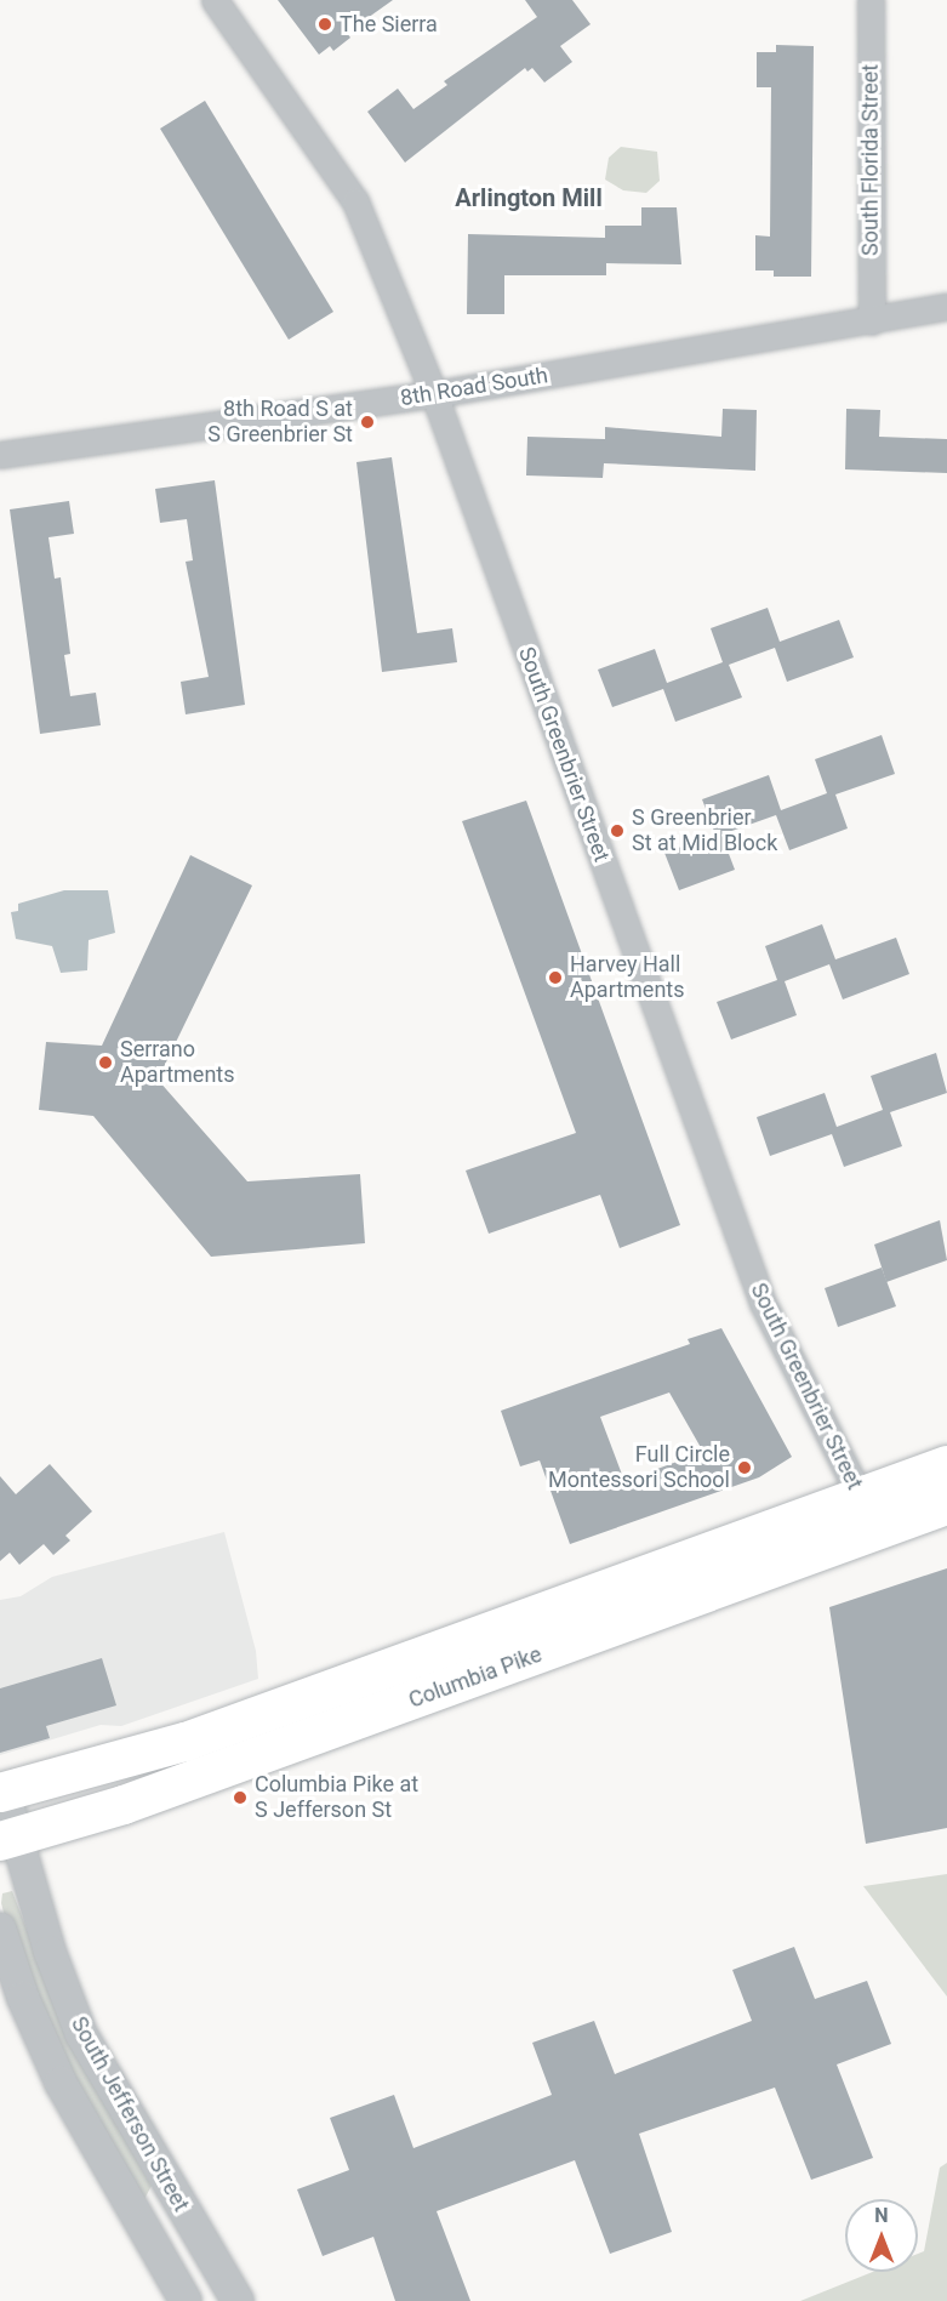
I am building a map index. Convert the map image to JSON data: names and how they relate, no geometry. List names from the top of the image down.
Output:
{
  "streets": {
    "main road": ["Columbia Pike"],
    "street": [
      "South Florida Street",
      "8th Road South",
      "South Greenbrier Street",
      "South Jefferson Street"
    ]
  },
  "crossings": [
    ["South Florida Street", "8th Road South"],
    ["8th Road South", "South Greenbrier Street"],
    ["South Greenbrier Street", "Columbia Pike"],
    ["Columbia Pike", "South Jefferson Street"]
  ],
  "districts": ["Arlington Mill"],
  "places": [
    "The Sierra",
    "8th Road S at S Greenbrier St",
    "S Greenbrier St at Mid Block",
    "Harvey Hall Apartments",
    "Serrano Apartments",
    "Full Circle Montessori School",
    "Columbia Pike at S Jefferson St"
  ],
  "north": "top"
}
